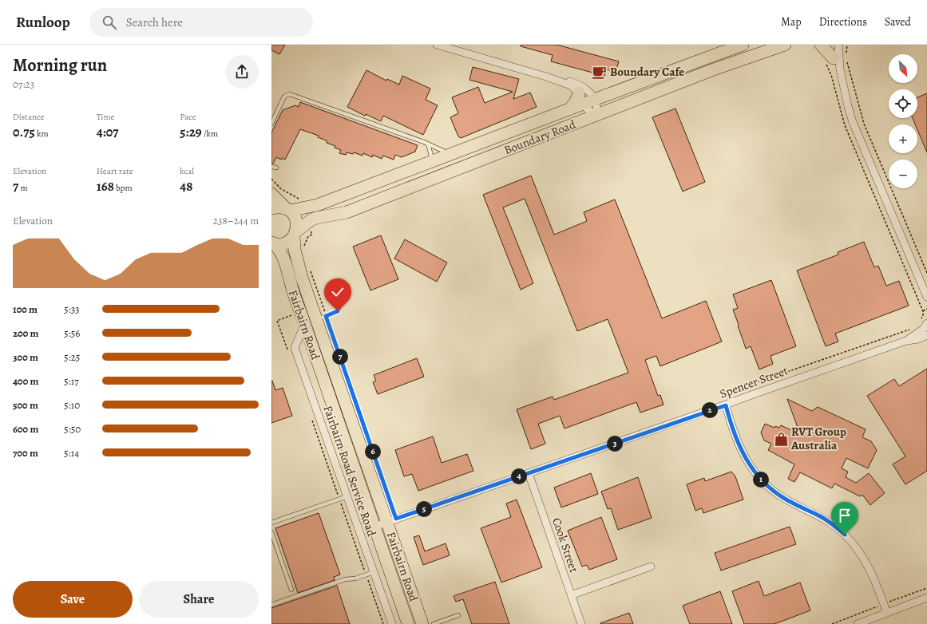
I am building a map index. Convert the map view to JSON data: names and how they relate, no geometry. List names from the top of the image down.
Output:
{
  "streets": {
    "main road": ["Boundary Road", "Fairbairn Road"],
    "street": ["Spencer Street", "Fairbairn Road Service Road", "Cook Street"]
  },
  "crossings": [
    ["Boundary Road", "Fairbairn Road"],
    ["Fairbairn Road", "Spencer Street"],
    ["Fairbairn Road", "Fairbairn Road Service Road"],
    ["Spencer Street", "Cook Street"]
  ],
  "places": {
    "cafe": ["Boundary Cafe"],
    "shop": ["RVT Group Australia"]
  },
  "north": "bottom right",
  "page": {
    "header": "Runloop",
    "search": "Search here",
    "nav": ["Map", "Directions", "Saved"],
    "heading": ["Morning run", "07:23"],
    "map_buttons": ["+", "−"],
    "stats": [
      ["Distance", "0.75 km"],
      ["Time", "4:07"],
      ["Pace", "5:29 /km"],
      ["Elevation", "7 m"],
      ["Heart rate", "168 bpm"],
      ["kcal", "48"]
    ],
    "chart": ["Elevation", "238–244 m"],
    "list": [
      {
        "name": "100 m",
        "note": "5:33"
      },
      {
        "name": "200 m",
        "note": "5:56"
      },
      {
        "name": "300 m",
        "note": "5:25"
      },
      {
        "name": "400 m",
        "note": "5:17"
      },
      {
        "name": "500 m",
        "note": "5:10"
      },
      {
        "name": "600 m",
        "note": "5:50"
      },
      {
        "name": "700 m",
        "note": "5:14"
      }
    ],
    "pins": [
      "7",
      "2",
      "3",
      "6",
      "4",
      "1",
      "5"
    ],
    "buttons": ["Save", "Share"]
  }
}
